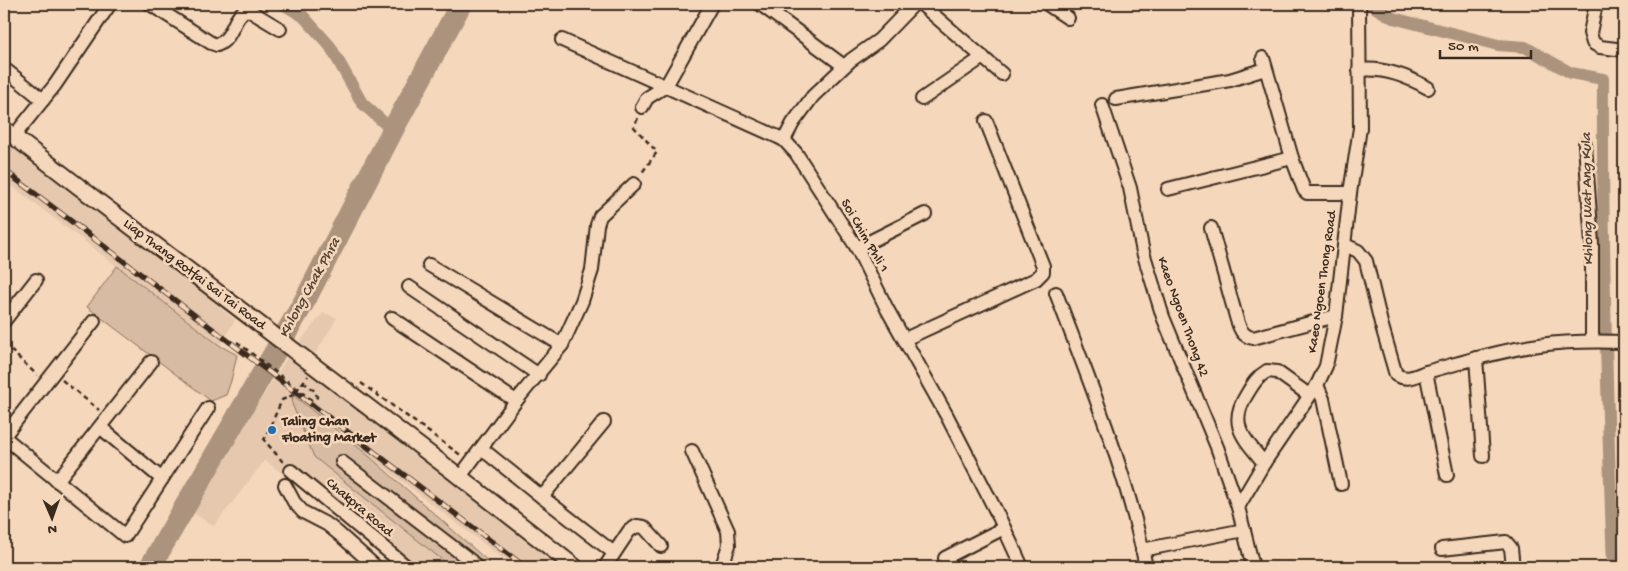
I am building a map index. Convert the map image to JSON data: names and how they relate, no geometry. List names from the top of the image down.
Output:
{
  "streets": {
    "main road": ["Liap Thang Rotfai Sai Tai Road"],
    "street": [
      "Soi Chim Phli 1",
      "Kaeo Ngoen Thong Road",
      "Kaeo Ngoen Thong 42",
      "Chakpra Road"
    ]
  },
  "crossings": [
    ["Kaeo Ngoen Thong Road", "Kaeo Ngoen Thong 42"]
  ],
  "water": ["Khlong Wat Ang Kula", "Khlong Chak Phra"],
  "places": ["Taling Chan Floating Market"],
  "scale_bar": "50 m",
  "north": "bottom"
}
